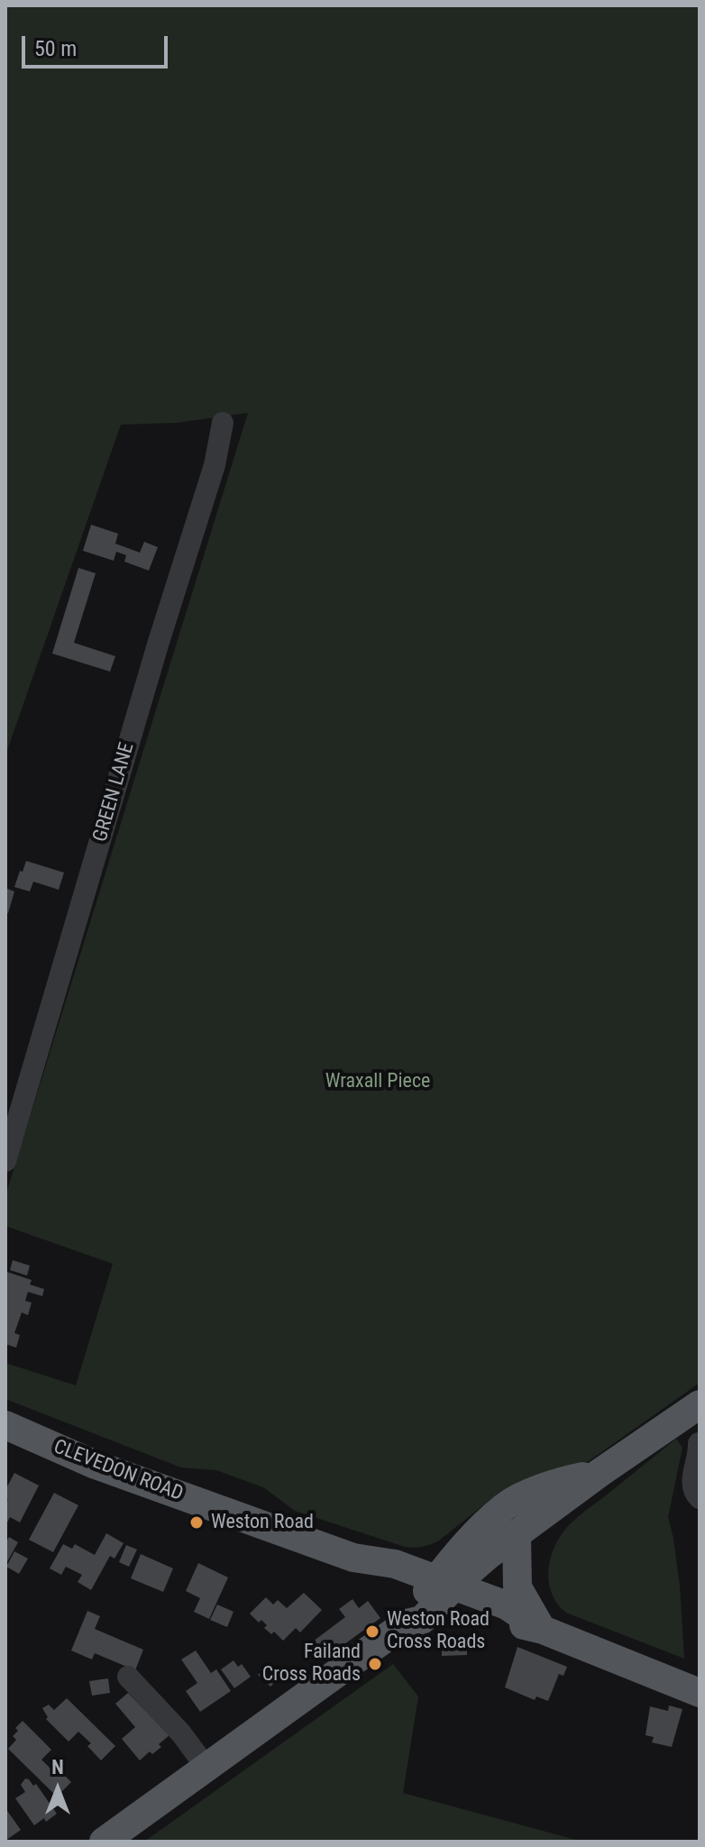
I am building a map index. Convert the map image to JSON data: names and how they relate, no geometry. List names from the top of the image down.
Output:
{
  "streets": {
    "main road": ["CLEVEDON ROAD"],
    "street": ["GREEN LANE"]
  },
  "parks": ["Wraxall Piece"],
  "places": ["Weston Road", "Weston Road Cross Roads", "Failand Cross Roads"],
  "scale_bar": "50 m",
  "north": "top"
}
